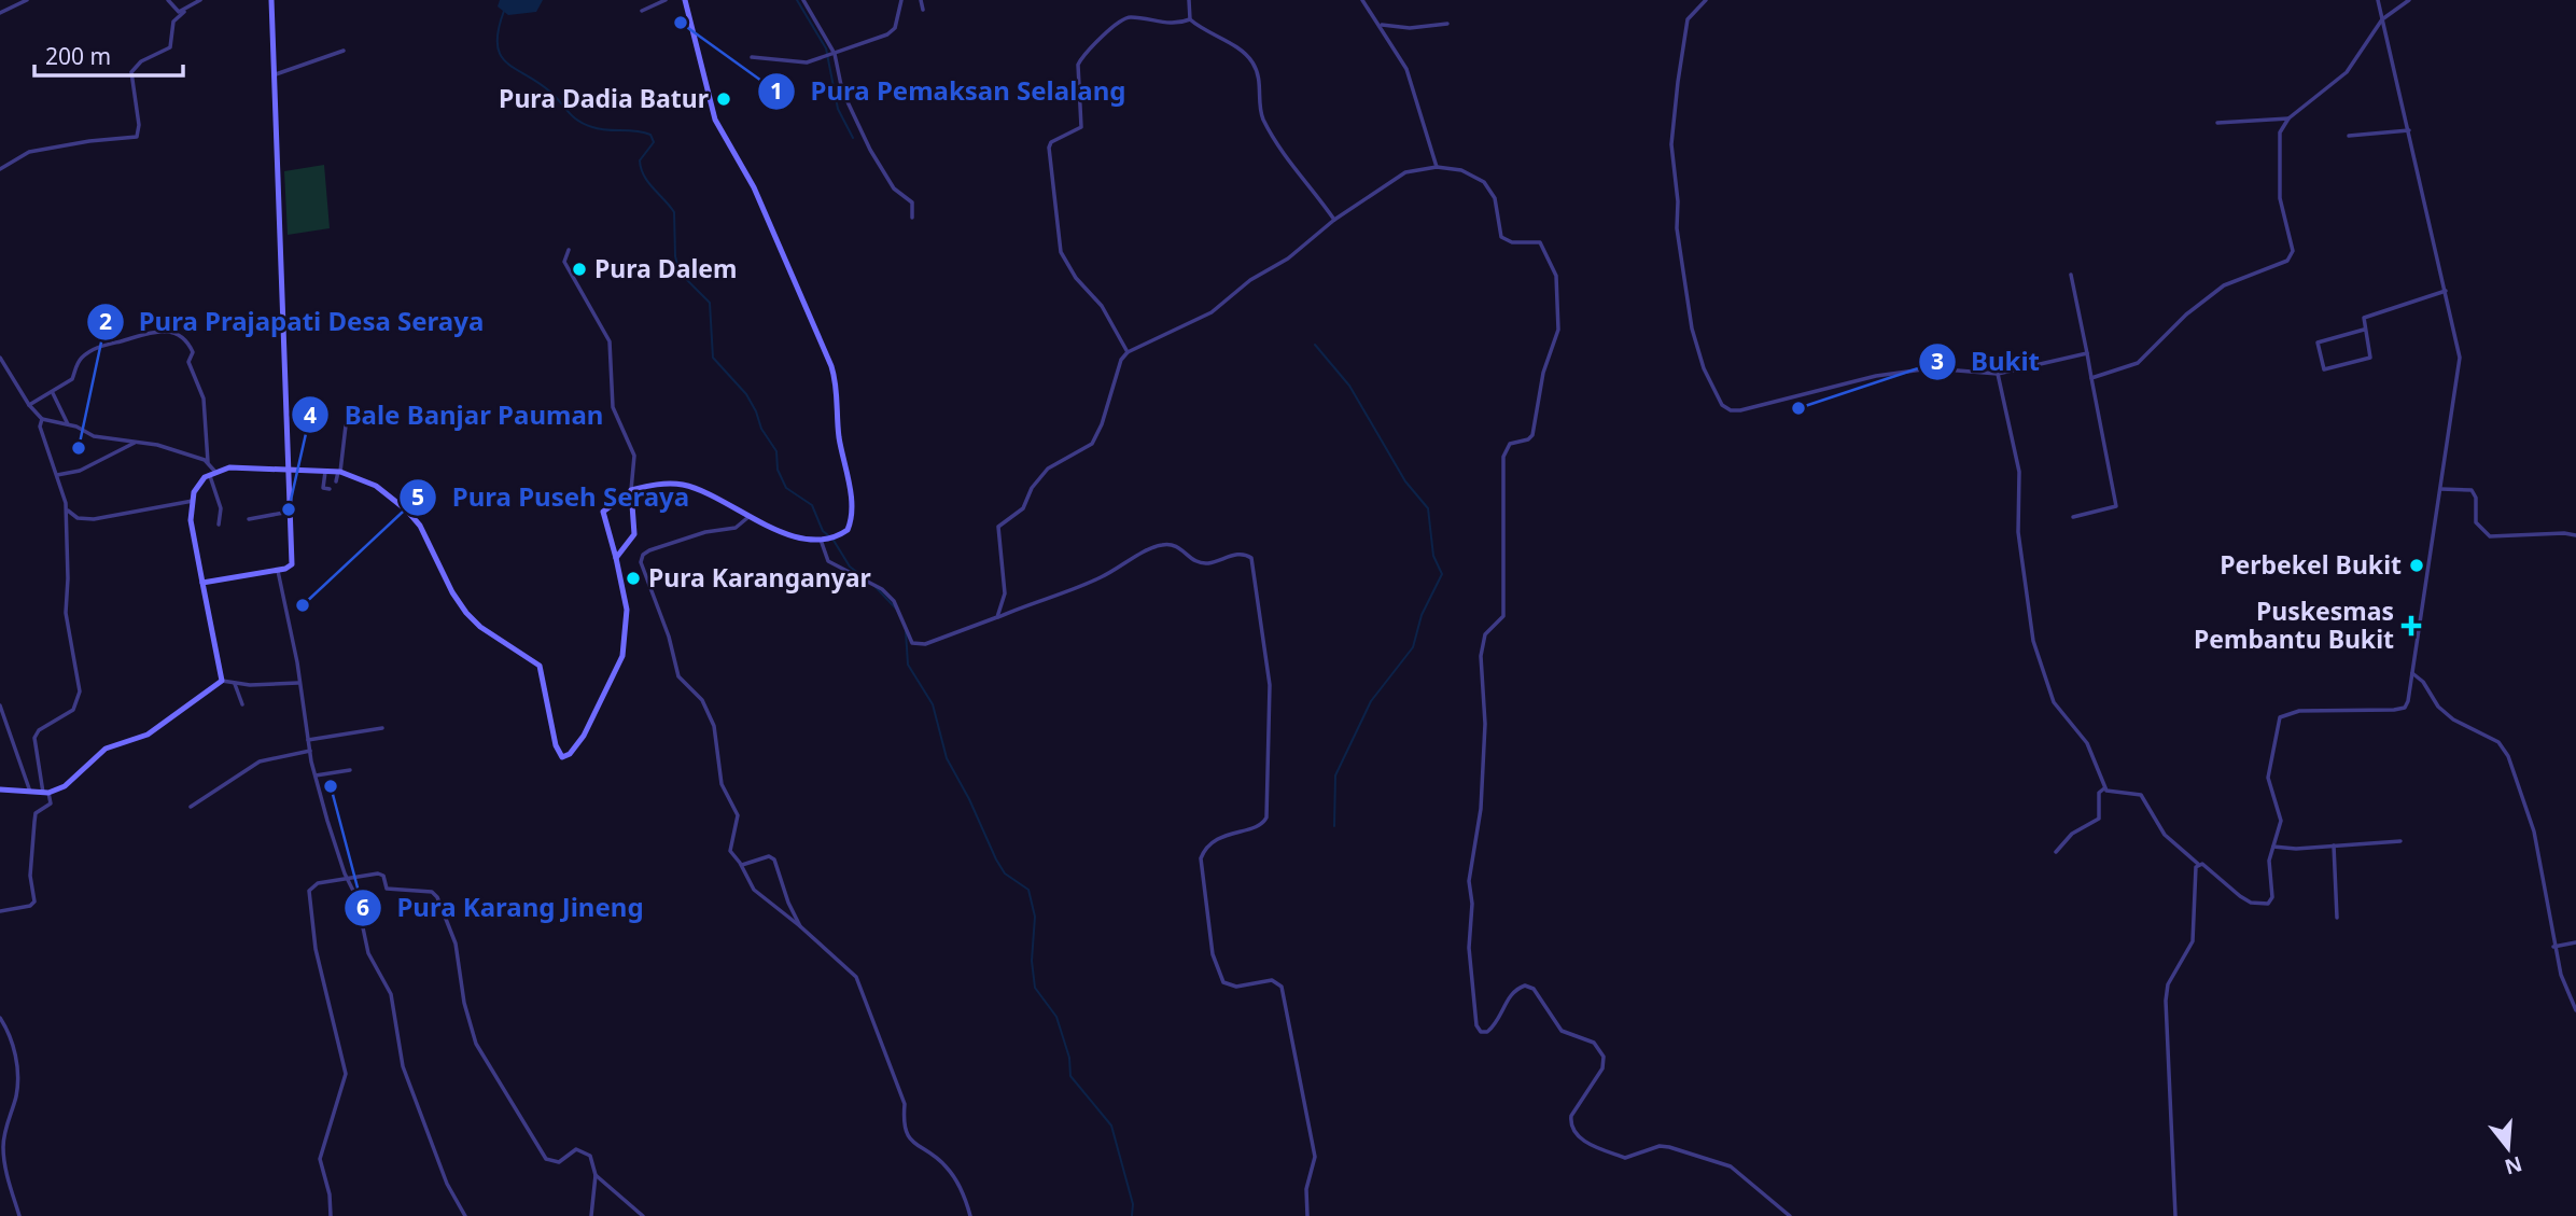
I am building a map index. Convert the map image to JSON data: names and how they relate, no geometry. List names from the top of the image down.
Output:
{
  "places": {
    "other": [
      "Pura Pemaksan Selalang",
      "Pura Dadia Batur",
      "Pura Dalem",
      "Bukit",
      "Pura Prajapati Desa Seraya",
      "Bale Banjar Pauman",
      "Perbekel Bukit",
      "Pura Karanganyar",
      "Pura Puseh Seraya",
      "Pura Karang Jineng"
    ],
    "health": ["Puskesmas Pembantu Bukit"]
  },
  "scale_bar": "200 m",
  "north": "bottom"
}
